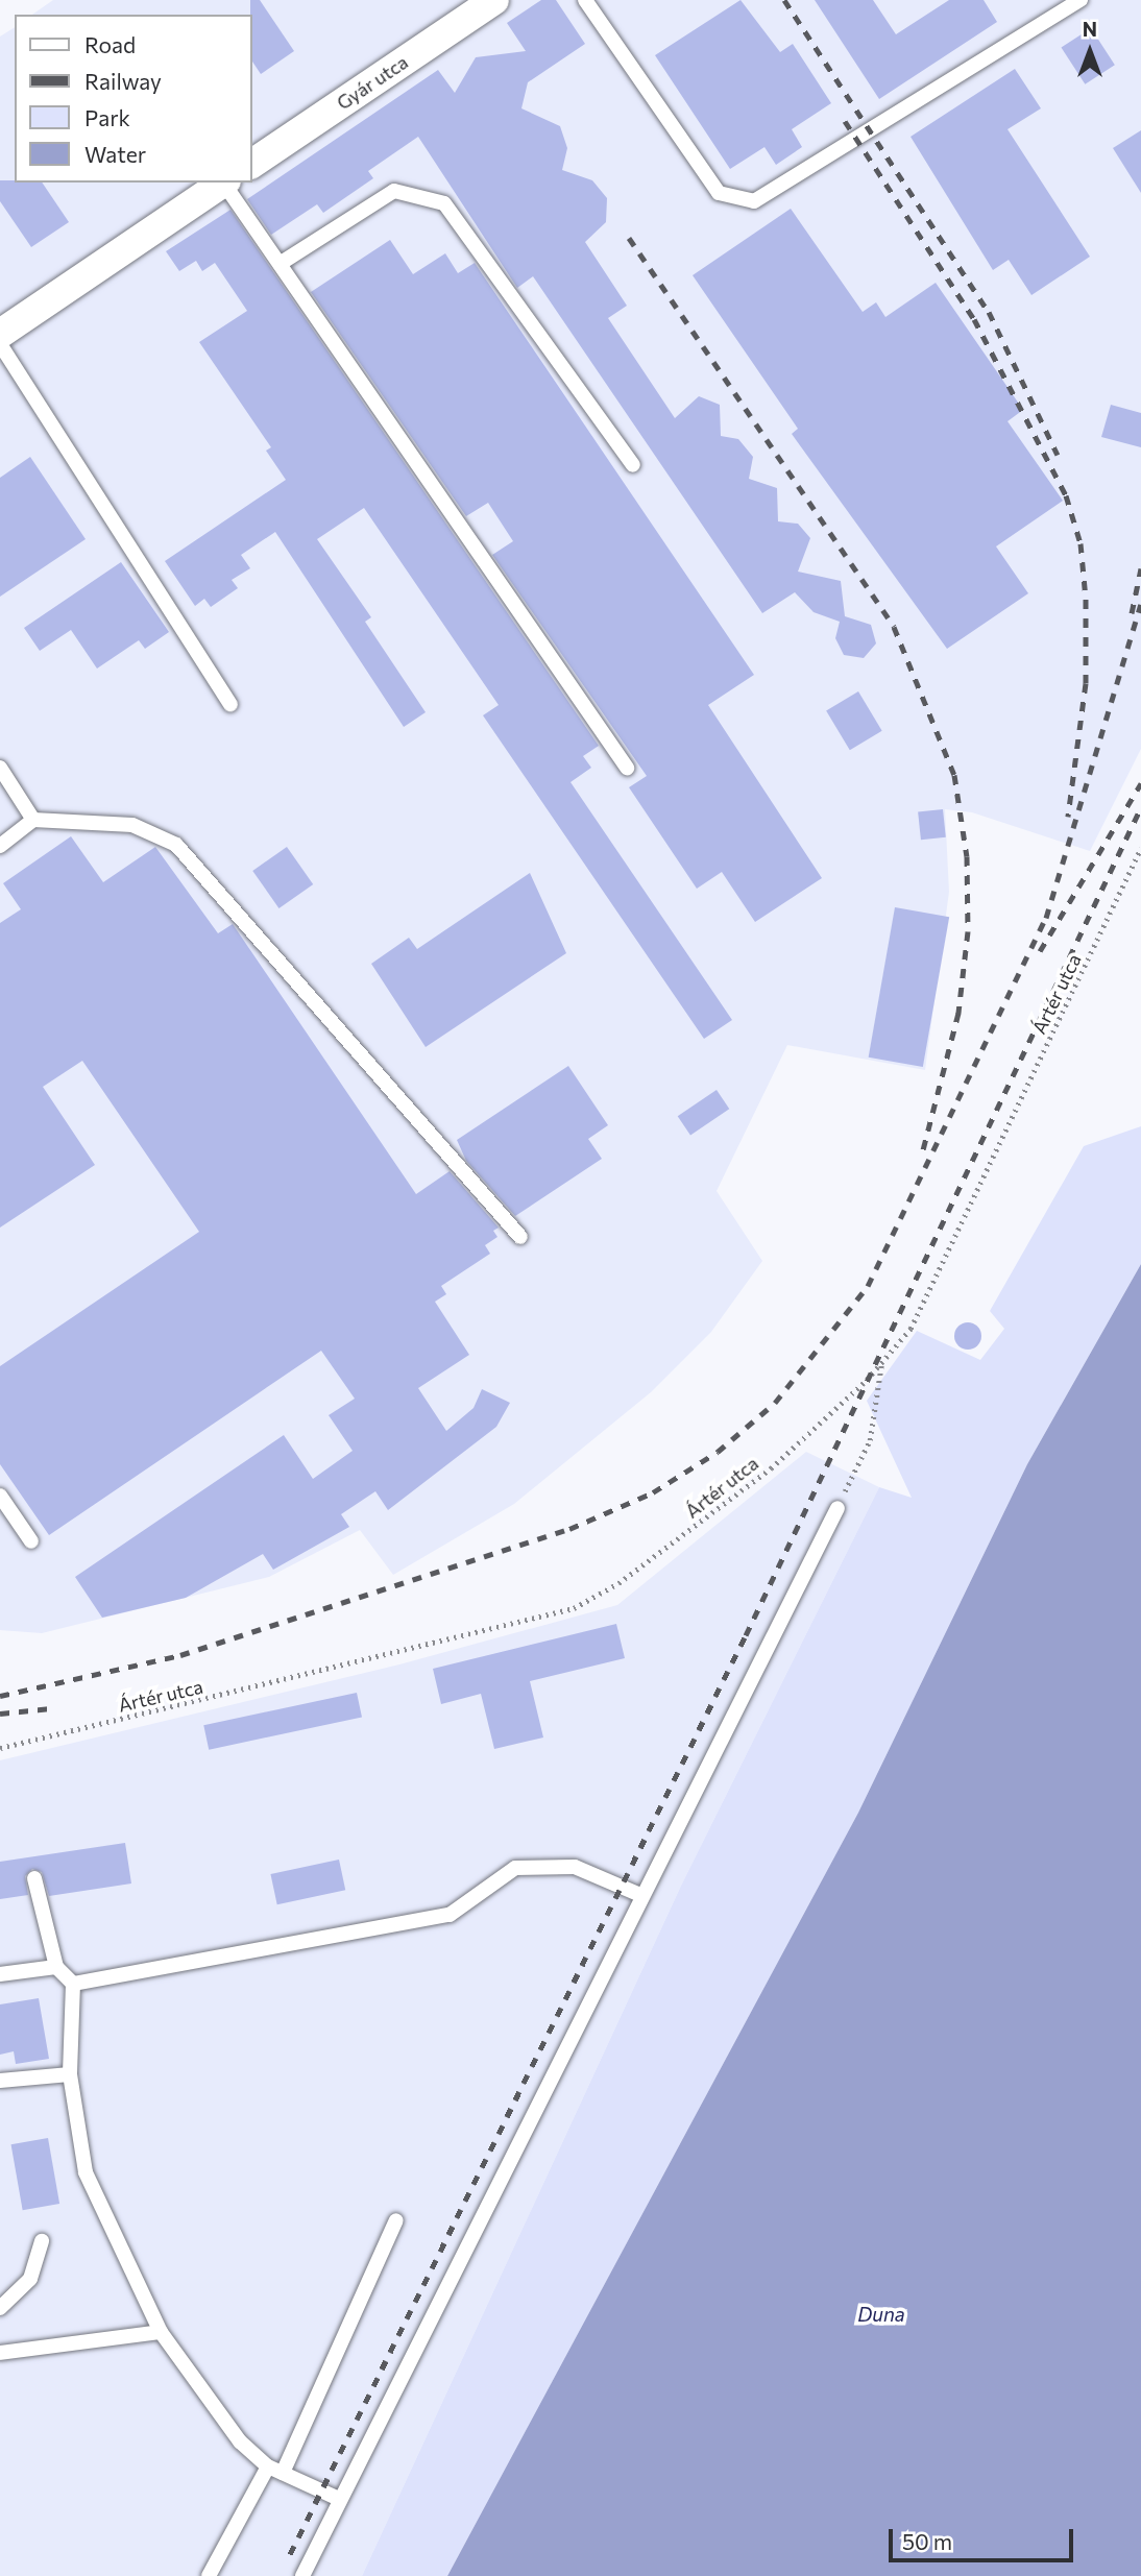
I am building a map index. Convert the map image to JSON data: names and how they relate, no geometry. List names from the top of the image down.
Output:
{
  "streets": {
    "street": ["Gyár utca"],
    "path": ["Ártér utca"]
  },
  "water": ["Duna"],
  "legend": [
    "Road",
    "Railway",
    "Park",
    "Water"
  ],
  "scale_bar": "50 m",
  "north": "top"
}
